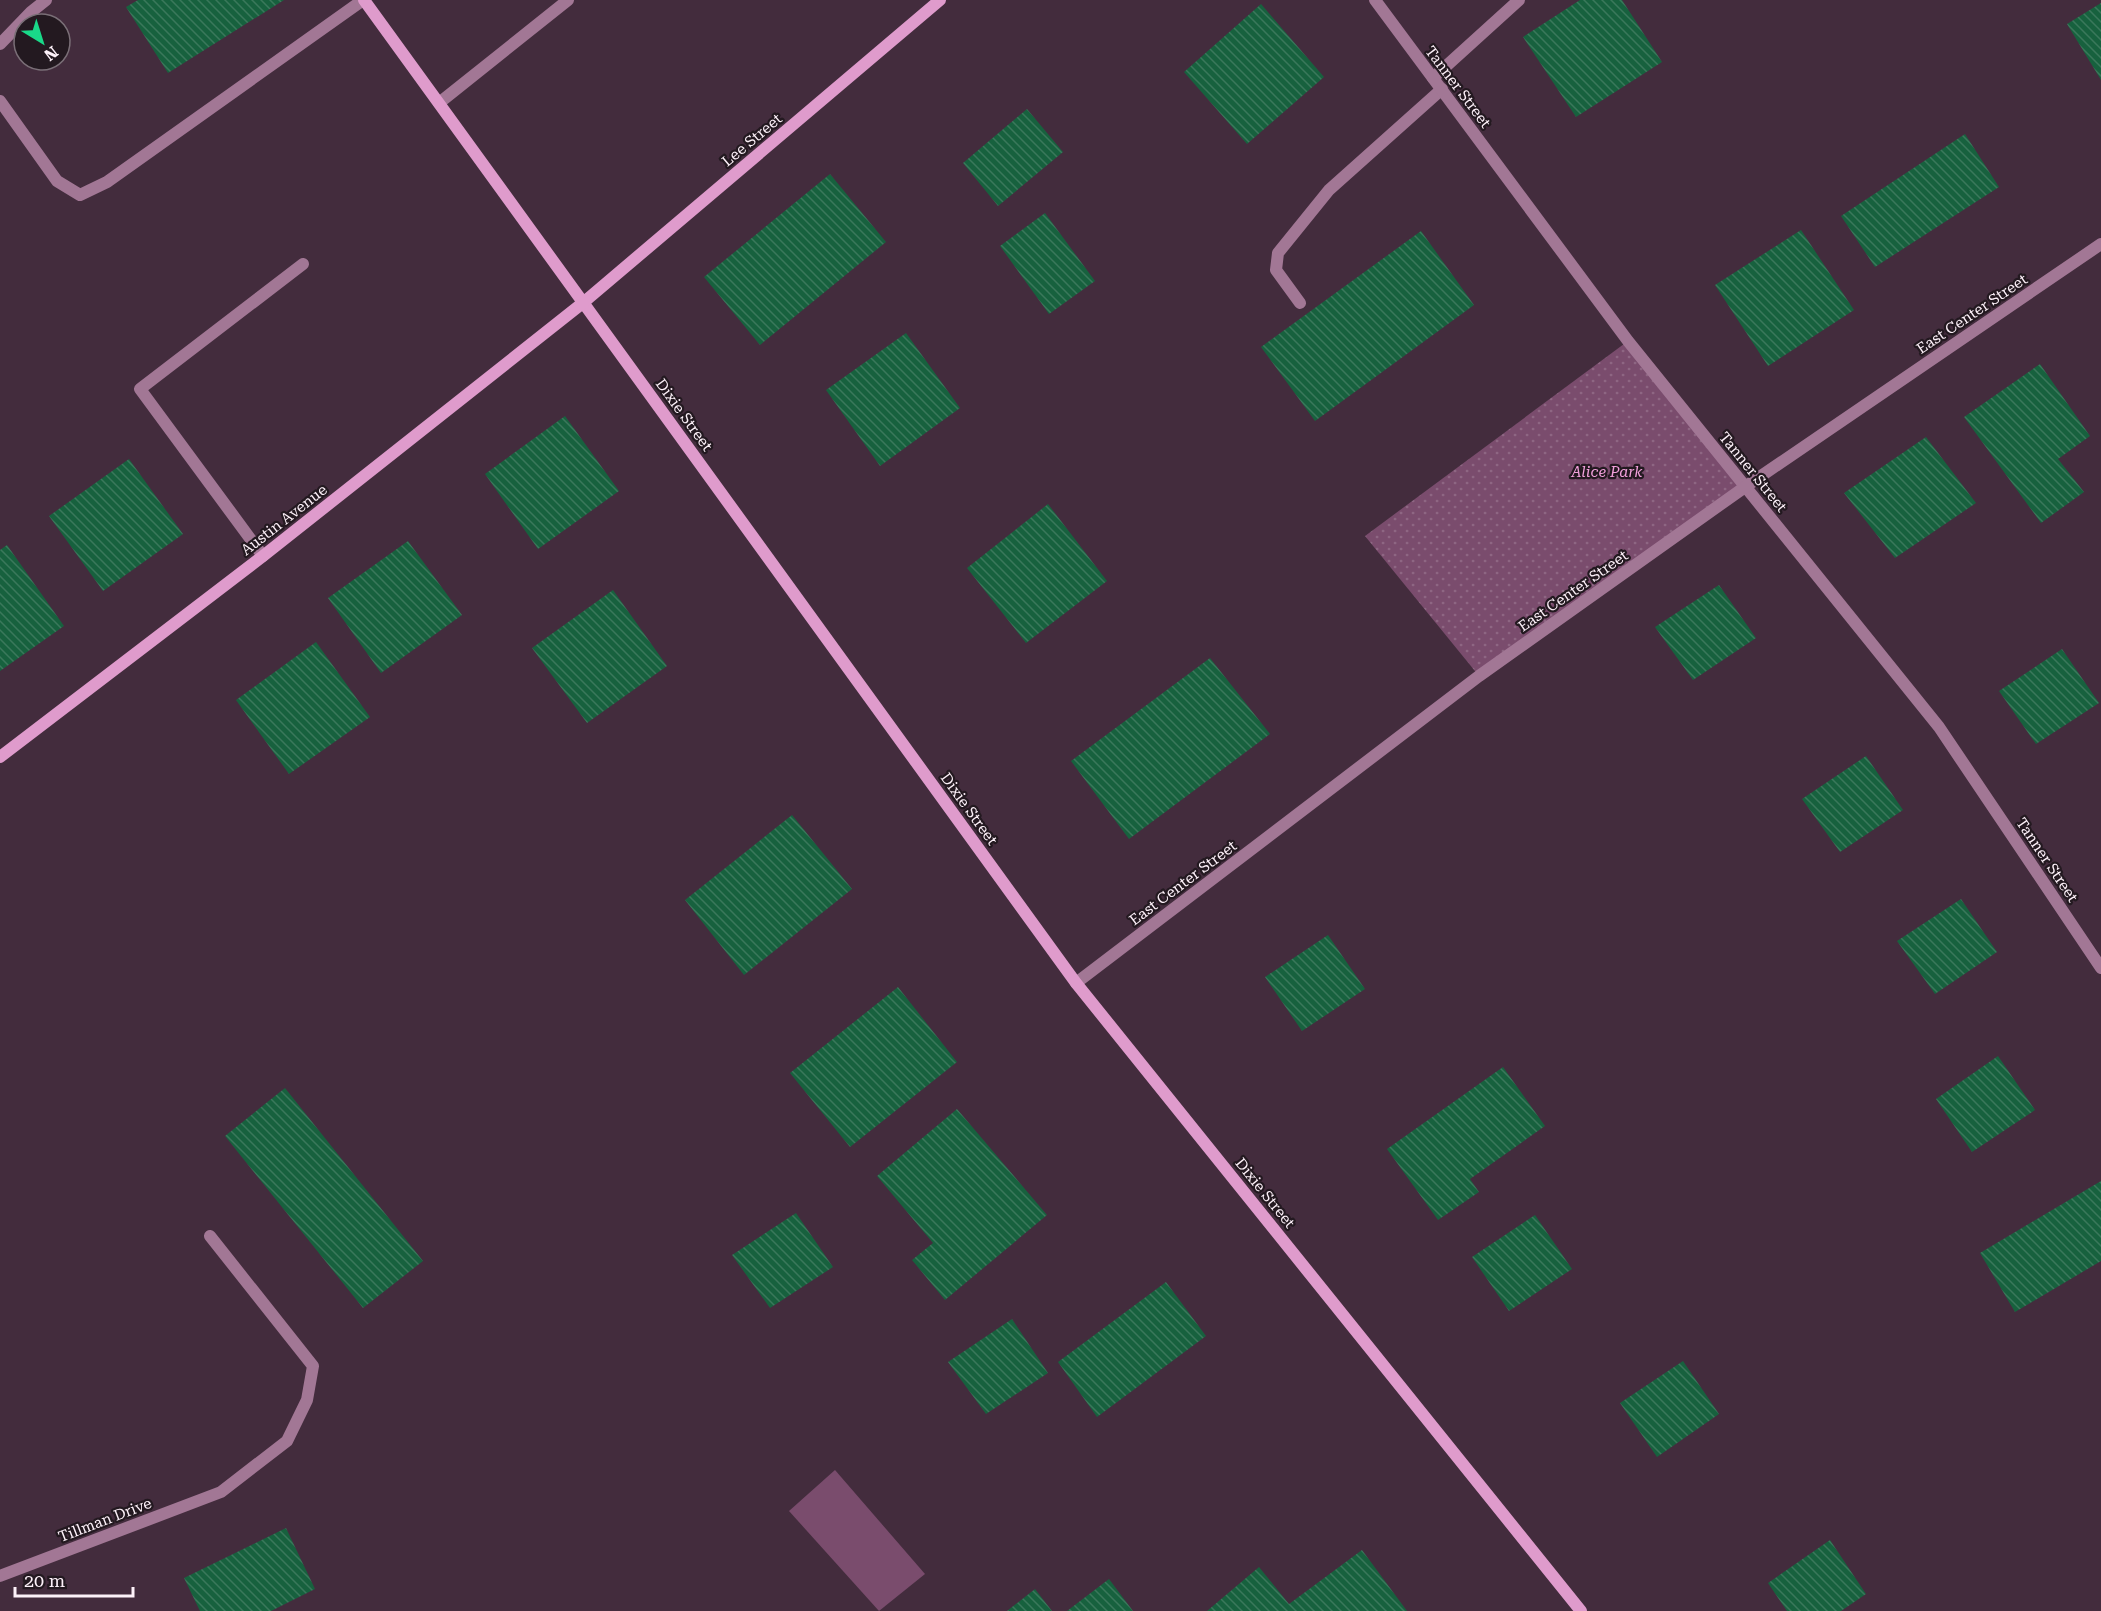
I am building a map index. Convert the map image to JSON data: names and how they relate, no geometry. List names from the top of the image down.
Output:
{
  "streets": {
    "street": [
      "Tanner Street",
      "Lee Street",
      "East Center Street",
      "Dixie Street",
      "Austin Avenue",
      "Tillman Drive"
    ]
  },
  "crossings": [
    ["Tanner Street", "East Center Street"],
    ["Lee Street", "Dixie Street"],
    ["Lee Street", "Austin Avenue"],
    ["East Center Street", "Dixie Street"],
    ["Dixie Street", "Austin Avenue"]
  ],
  "parks": ["Alice Park"],
  "scale_bar": "20 m",
  "north": "bottom right"
}
